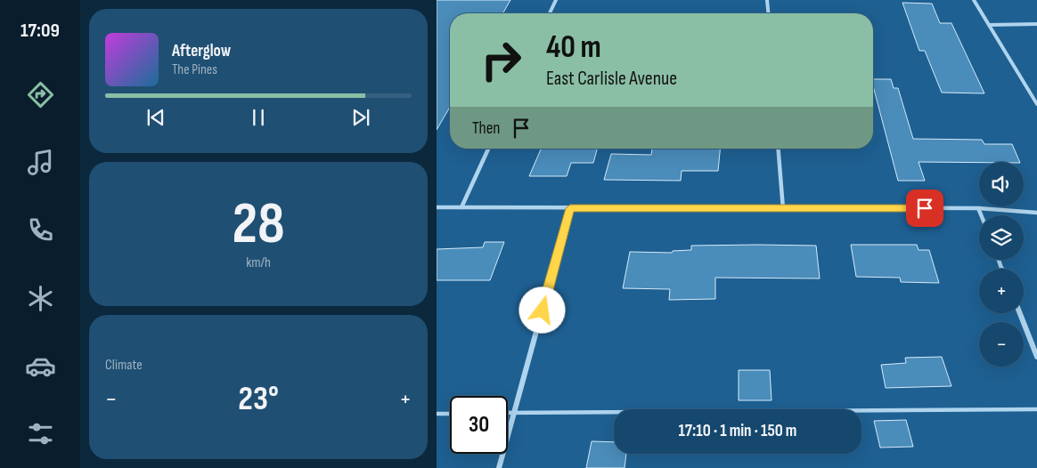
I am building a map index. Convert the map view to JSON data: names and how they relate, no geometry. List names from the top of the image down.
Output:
{
  "page": {
    "tabs": "17:09",
    "turn": ["40 m", "East Carlisle Avenue"],
    "song": ["Afterglow", "The Pines"],
    "then": "Then",
    "tile": [
      ["28", "km/h"],
      "Climate"
    ],
    "map_buttons": ["+", "−"],
    "heat": ["−", "23°", "+"],
    "limit": "30",
    "trip": "17:10 · 1 min · 150 m"
  }
}
